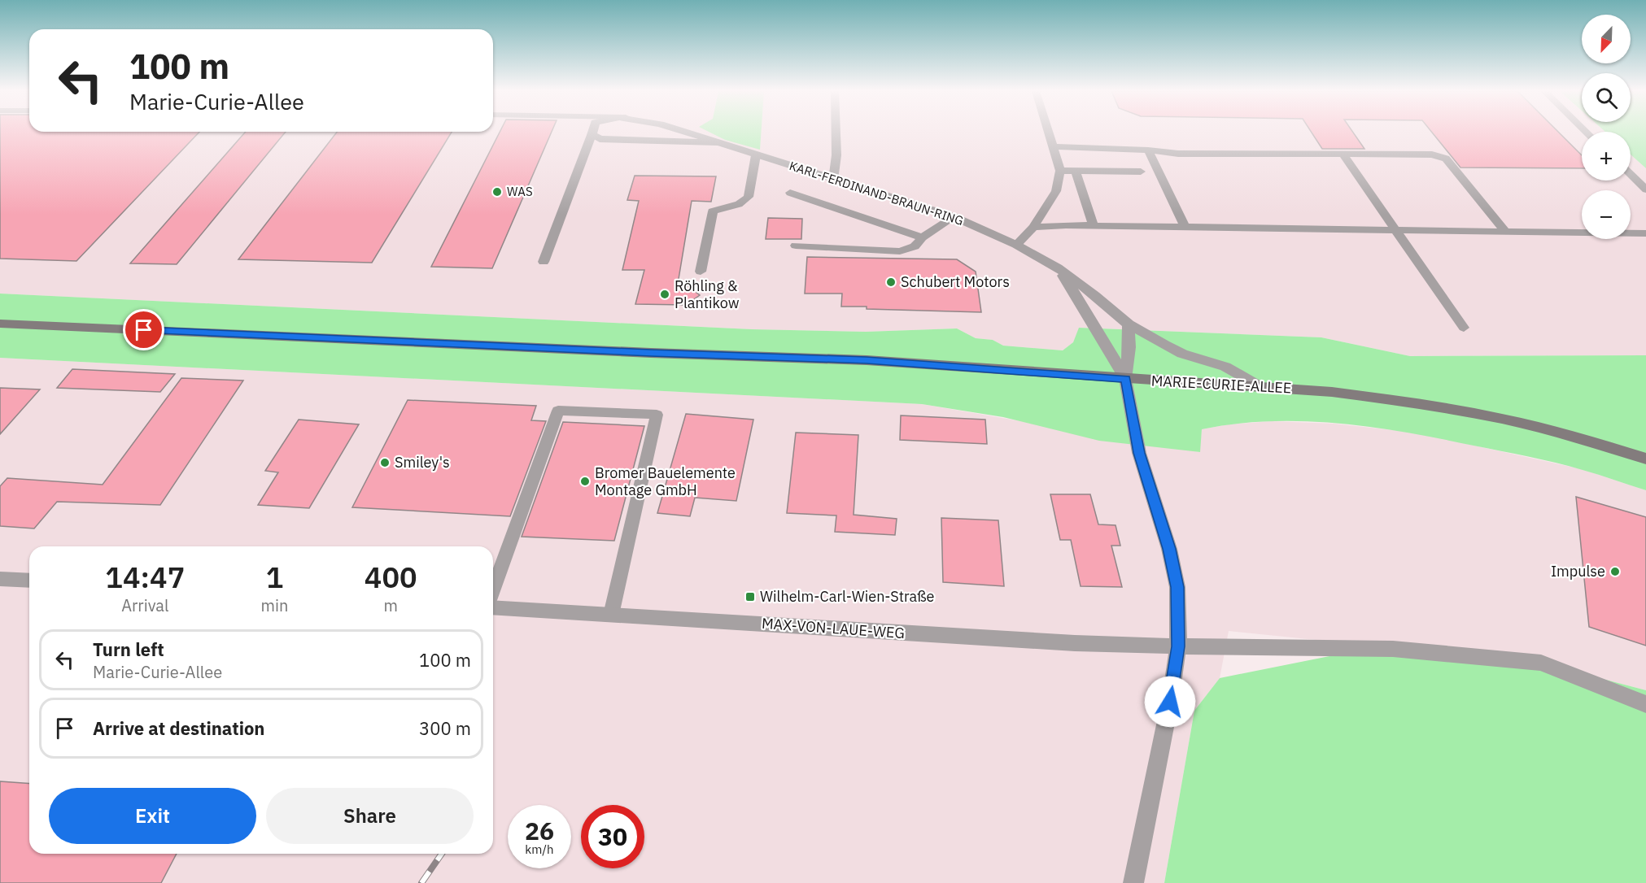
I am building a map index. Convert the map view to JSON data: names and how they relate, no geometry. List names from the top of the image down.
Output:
{
  "streets": {
    "main road": ["MARIE-CURIE-ALLEE"],
    "street": ["KARL-FERDINAND-BRAUN-RING", "MAX-VON-LAUE-WEG"]
  },
  "crossings": [
    ["KARL-FERDINAND-BRAUN-RING", "MARIE-CURIE-ALLEE"]
  ],
  "places": {
    "other": [
      "WAS",
      "Schubert Motors",
      "Röhling & Plantikow",
      "Smiley's",
      "Bromer Bauelemente Montage GmbH",
      "Impulse"
    ],
    "transit": ["Wilhelm-Carl-Wien-Straße"]
  },
  "north": "bottom left",
  "page": {
    "map_buttons": ["+", "−"],
    "turn": ["100 m", "Marie-Curie-Allee"],
    "eta": [
      "14:47",
      "Arrival",
      "1",
      "min",
      "400",
      "m"
    ],
    "list": [
      {
        "name": "Turn left",
        "note": "Marie-Curie-Allee",
        "value": "100 m"
      },
      {
        "name": "Arrive at destination",
        "value": "300 m"
      }
    ],
    "buttons": ["Exit", "Share"],
    "speed": "26 km/h",
    "limit": "30"
  }
}
